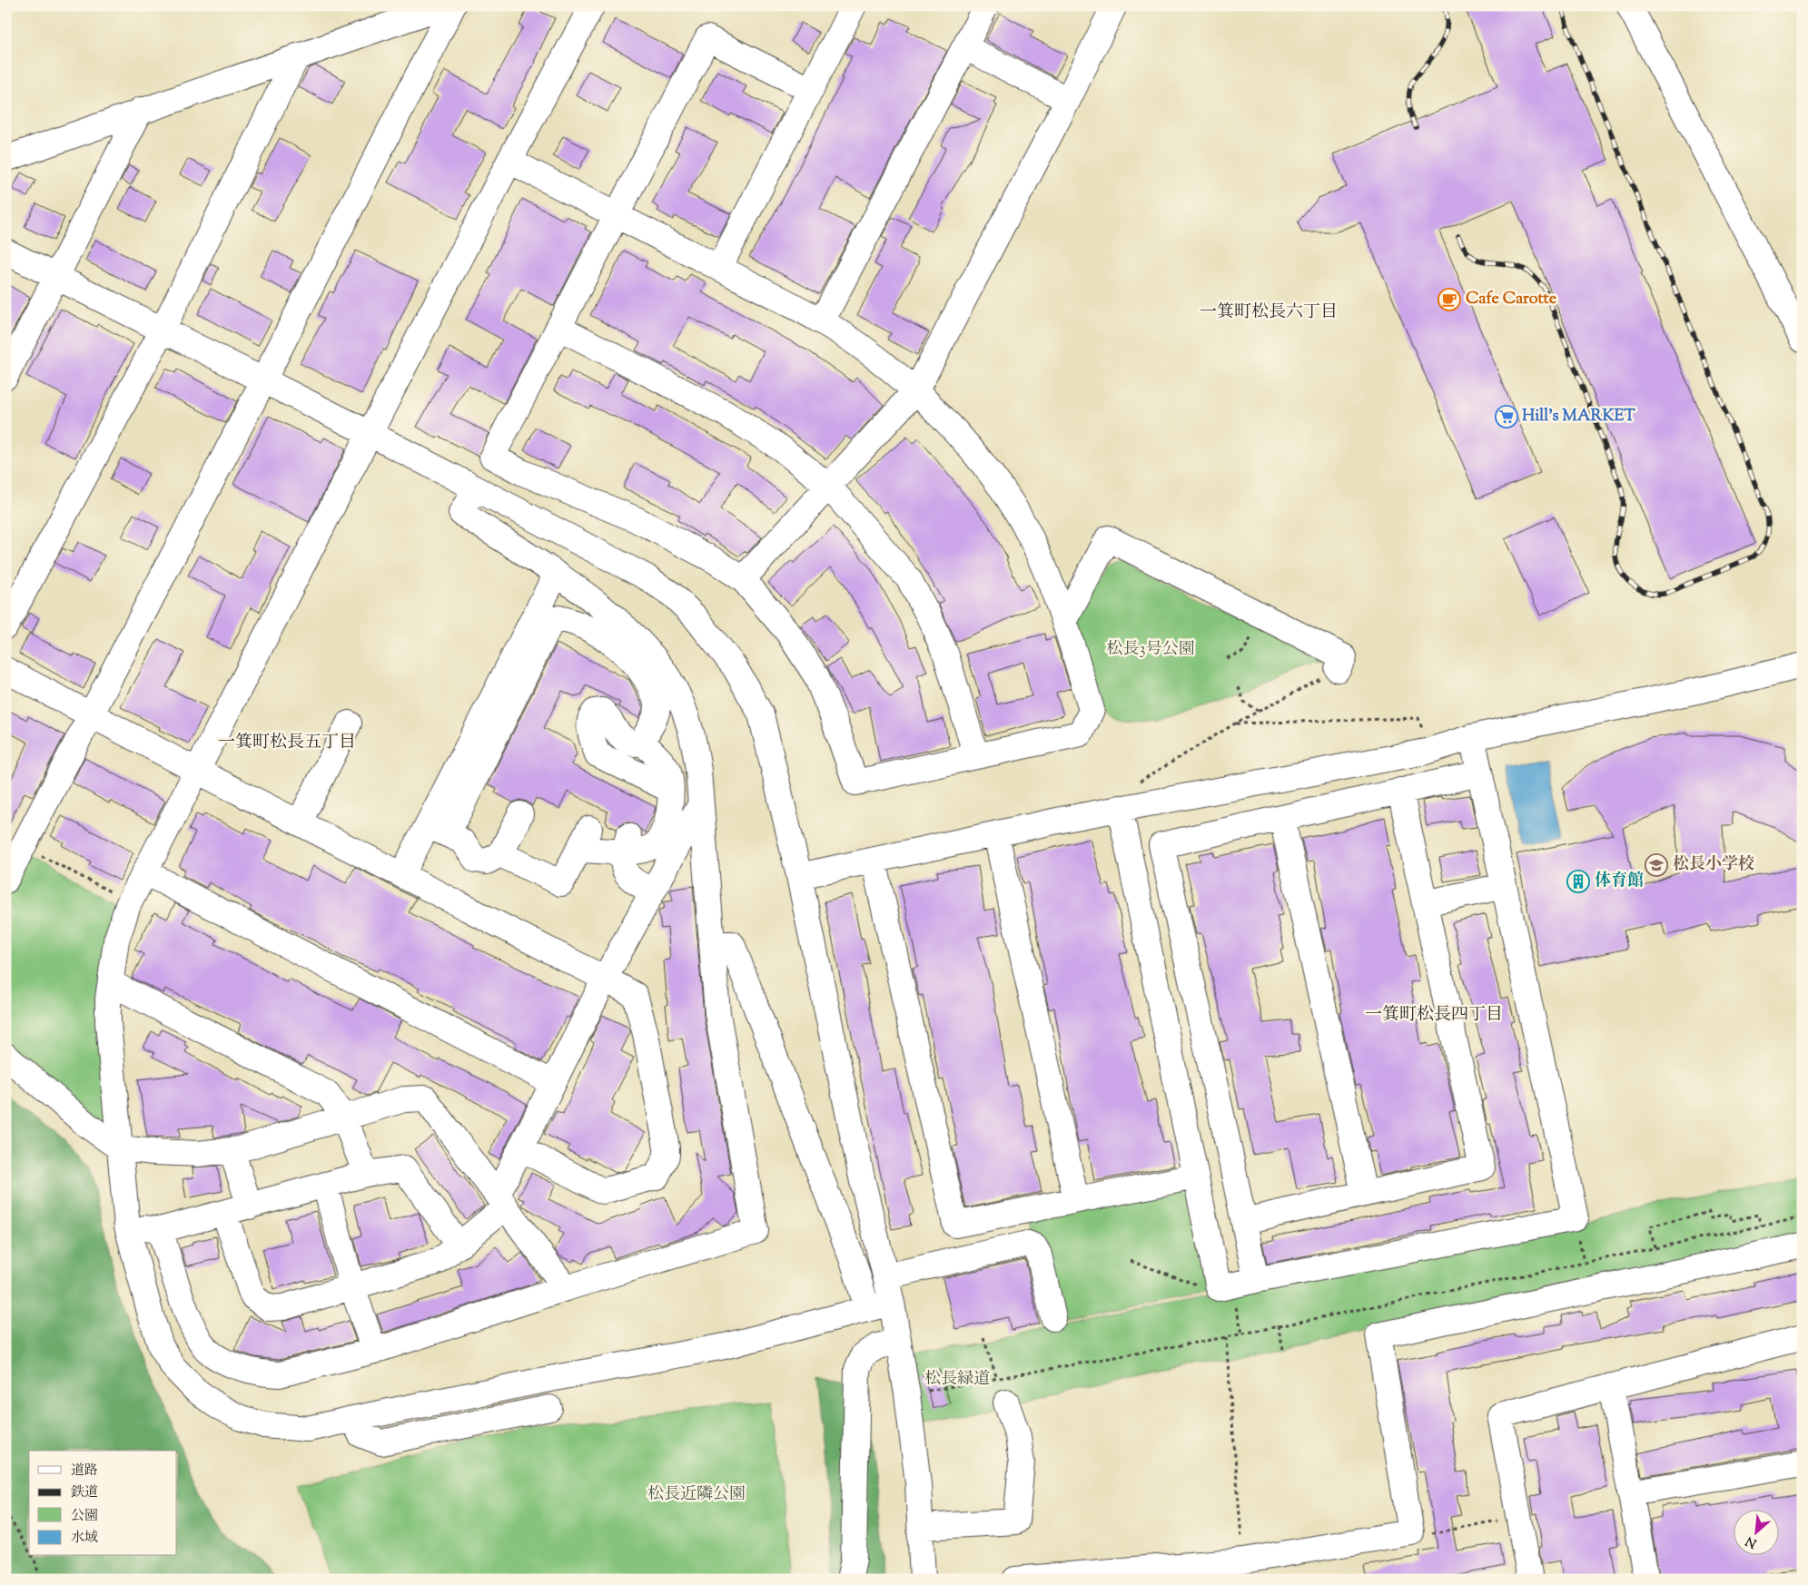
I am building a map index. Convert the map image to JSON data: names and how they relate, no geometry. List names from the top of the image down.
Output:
{
  "districts": ["一箕町松長六丁目", "一箕町松長五丁目", "一箕町松長四丁目"],
  "parks": ["松長3号公園", "松長緑道", "松長近隣公園"],
  "places": {
    "cafe": ["Cafe Carotte"],
    "supermarket": ["Hill’s MARKET"],
    "school or university": ["松長小学校"],
    "building": ["体育館"]
  },
  "legend": [
    "道路",
    "鉄道",
    "公園",
    "水域"
  ],
  "north": "bottom left"
}
